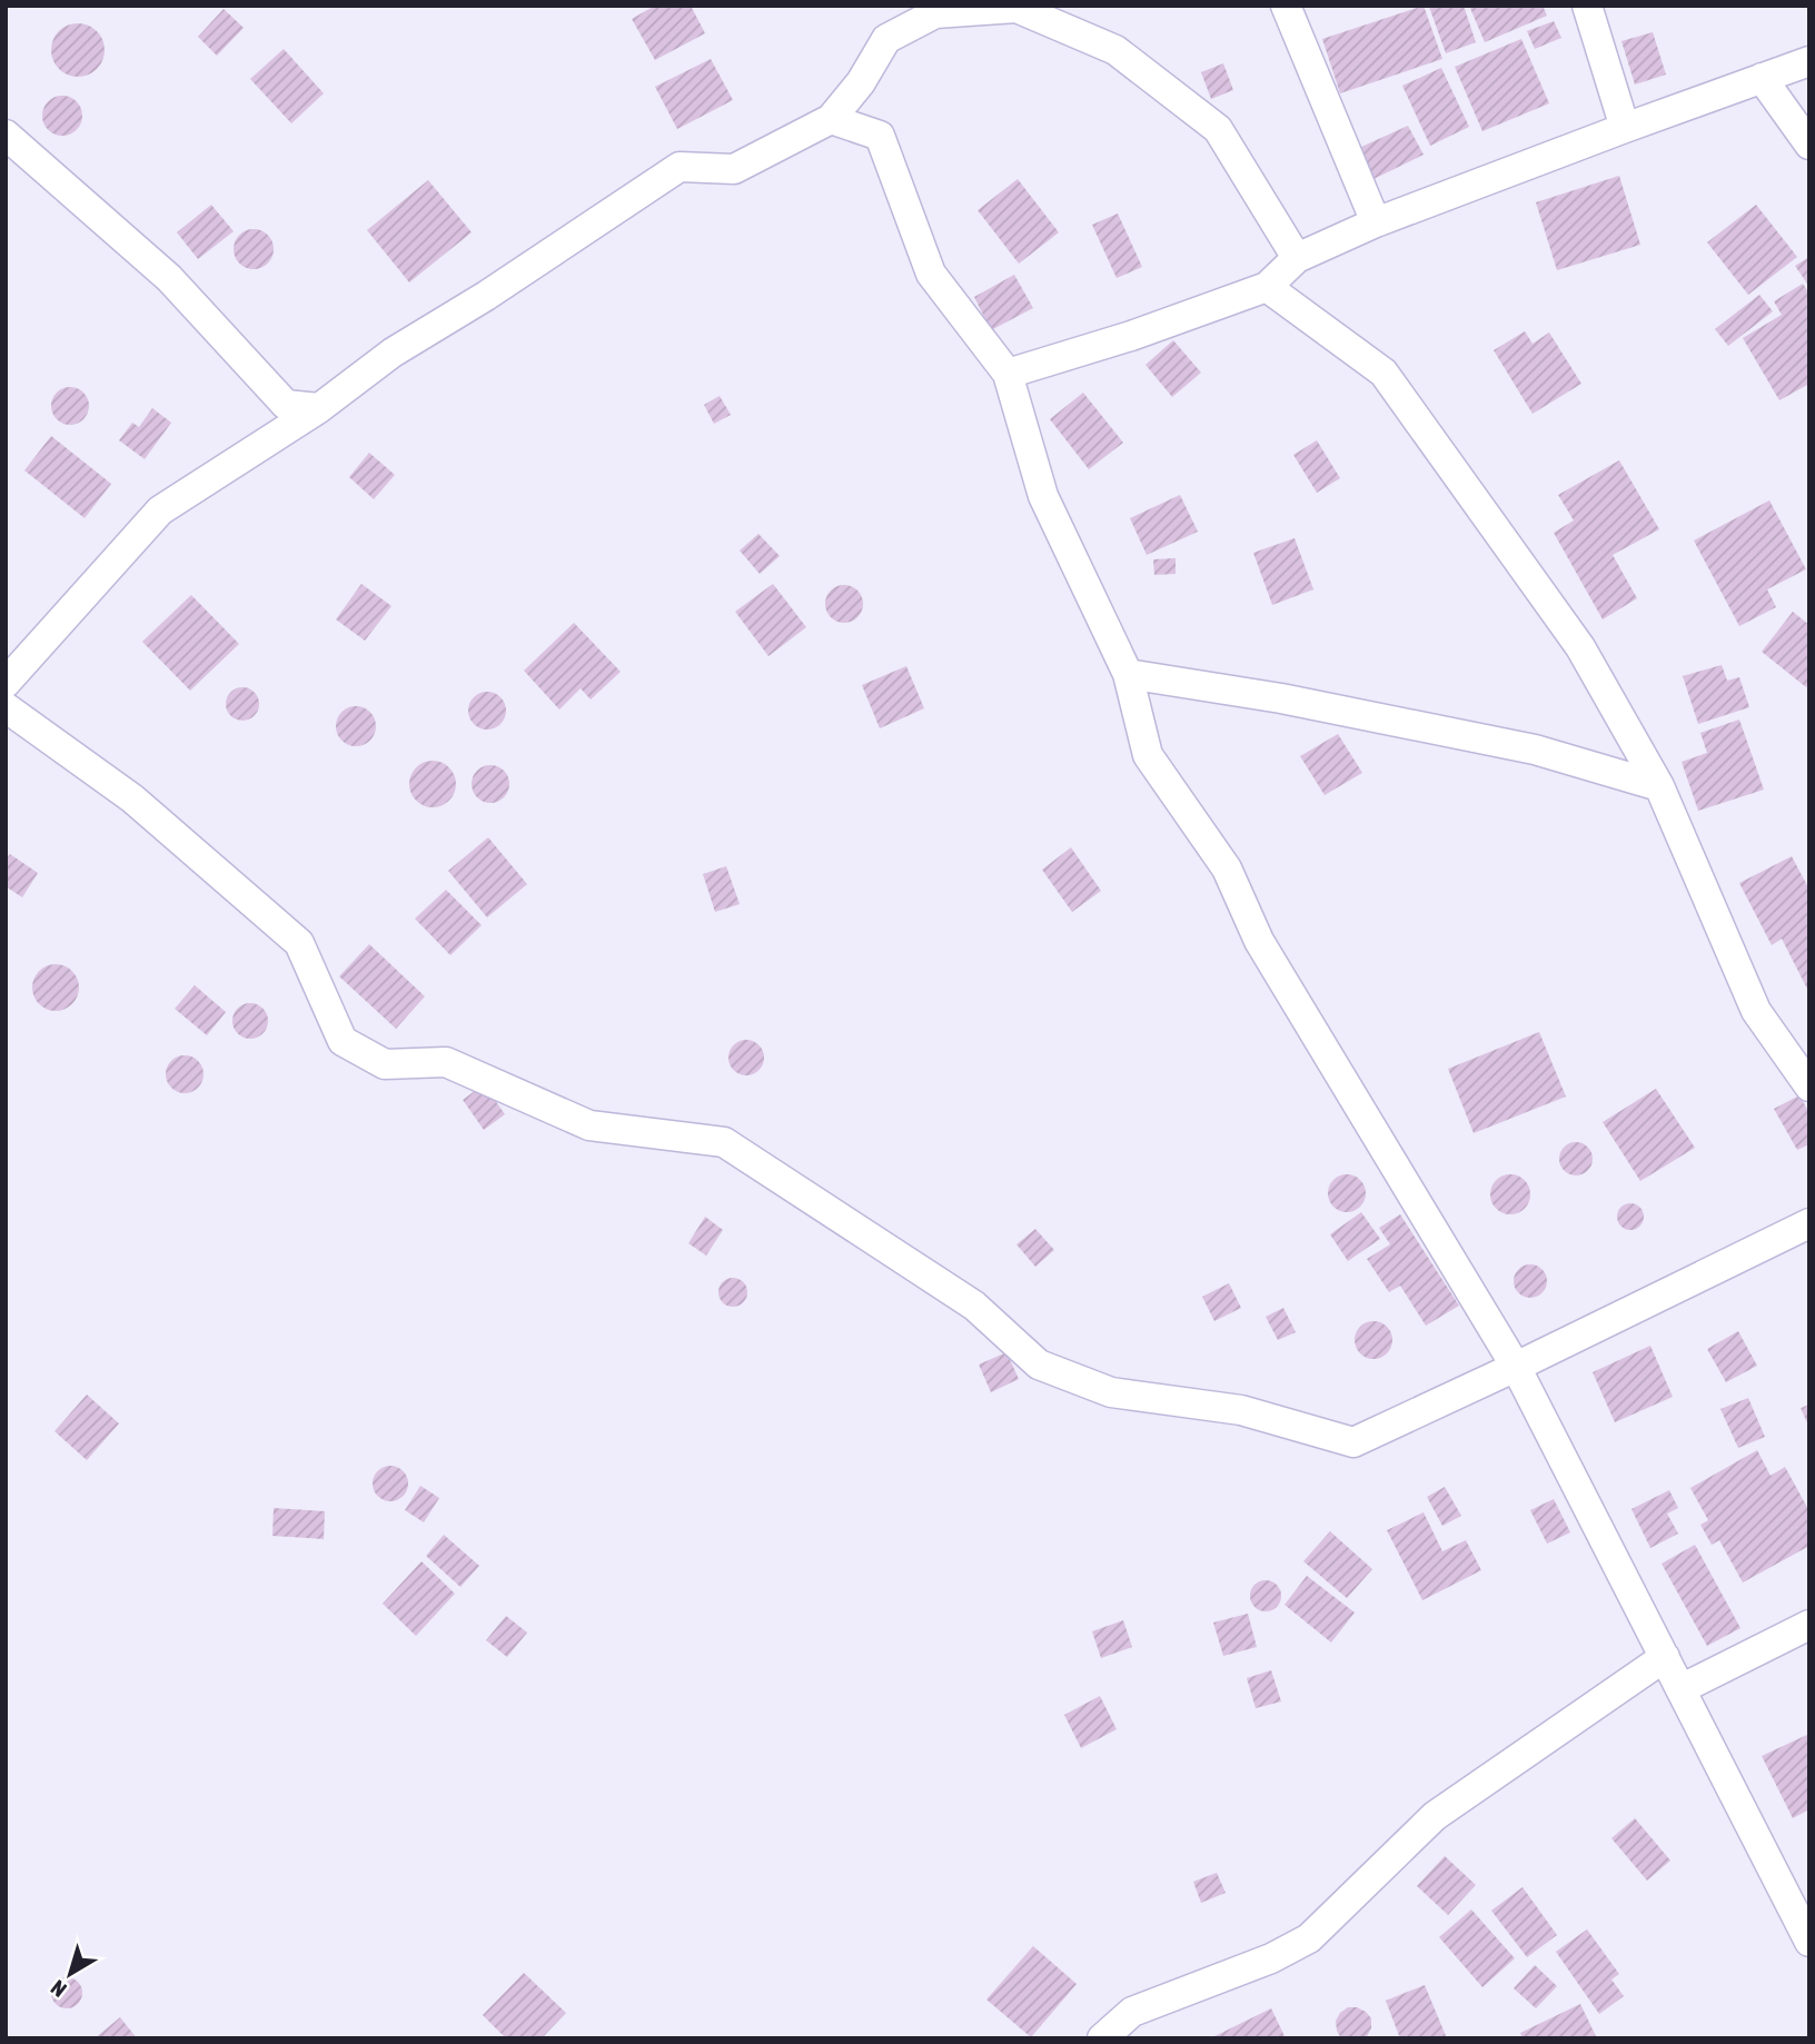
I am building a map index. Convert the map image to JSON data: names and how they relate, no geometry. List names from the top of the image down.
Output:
{
  "north": "bottom left"
}
